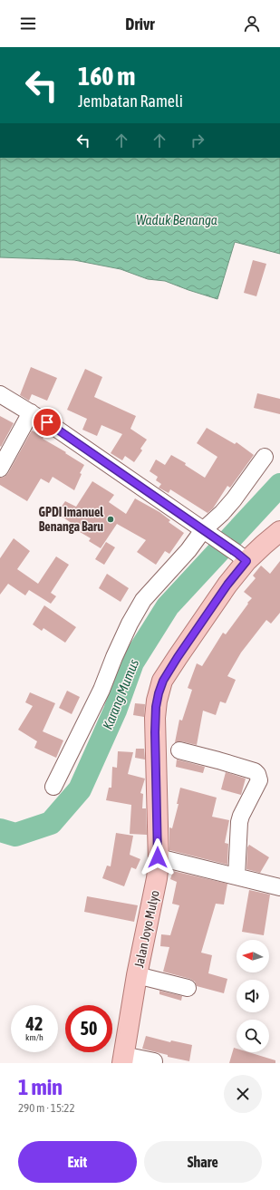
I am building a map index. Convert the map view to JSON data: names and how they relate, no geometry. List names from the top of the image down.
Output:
{
  "streets": {
    "main road": ["Jalan Joyo Mulyo"]
  },
  "water": ["Waduk Benanga", "Karang Mumus"],
  "places": ["GPDI Imanuel Benanga Baru"],
  "north": "left",
  "page": {
    "header": "Drivr",
    "turn": ["160 m", "Jembatan Rameli"],
    "speed": "42 km/h",
    "limit": "50",
    "heading": ["1 min", "290 m · 15:22"],
    "buttons": ["Exit", "Share"]
  }
}
